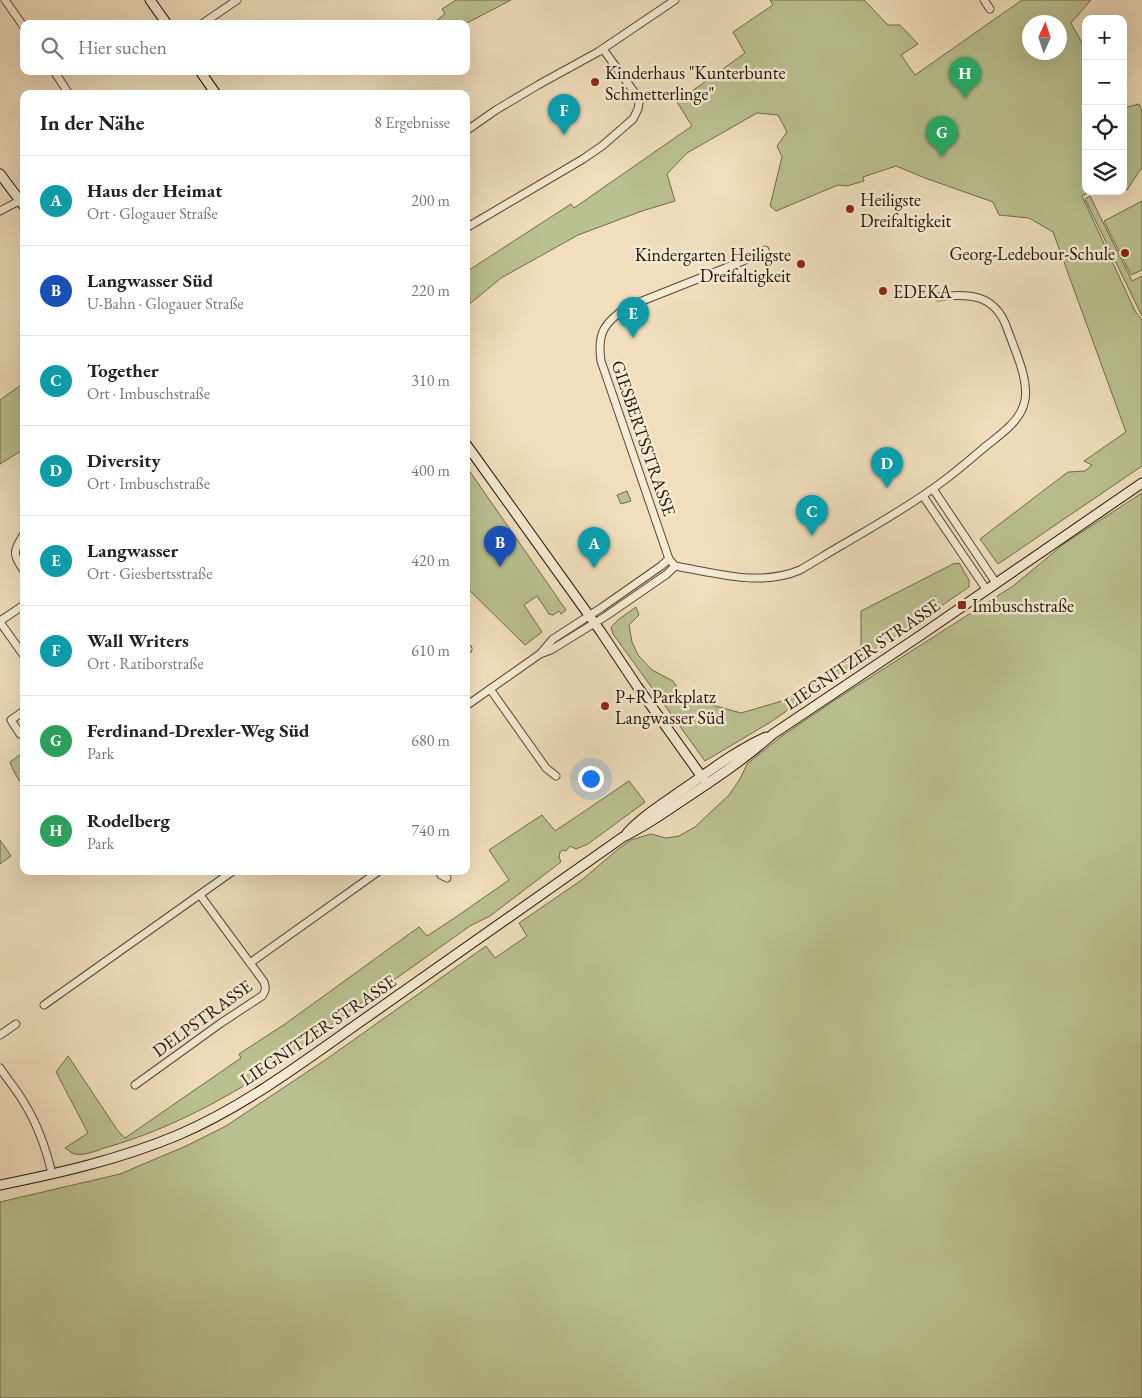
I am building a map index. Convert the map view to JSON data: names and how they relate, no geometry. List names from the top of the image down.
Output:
{
  "streets": {
    "main road": ["LIEGNITZER STRASSE"],
    "street": ["GIESBERTSSTRASSE", "DELPSTRASSE"]
  },
  "places": {
    "other": [
      "Kinderhaus \"Kunterbunte Schmetterlinge\"",
      "Heiligste Dreifaltigkeit",
      "Georg-Ledebour-Schule",
      "Kindergarten Heiligste Dreifaltigkeit",
      "EDEKA",
      "P+R Parkplatz Langwasser Süd"
    ],
    "transit": ["Imbuschstraße"]
  },
  "north": "top",
  "page": {
    "map_buttons": ["+", "−"],
    "search": "Hier suchen",
    "pins": [
      "H",
      "F",
      "G",
      "E",
      "D",
      "C",
      "B",
      "A"
    ],
    "heading": ["In der Nähe", "8 Ergebnisse"],
    "list": [
      {
        "mark": "A",
        "name": "Haus der Heimat",
        "note": "Ort · Glogauer Straße",
        "value": "200 m"
      },
      {
        "mark": "B",
        "name": "Langwasser Süd",
        "note": "U-Bahn · Glogauer Straße",
        "value": "220 m"
      },
      {
        "mark": "C",
        "name": "Together",
        "note": "Ort · Imbuschstraße",
        "value": "310 m"
      },
      {
        "mark": "D",
        "name": "Diversity",
        "note": "Ort · Imbuschstraße",
        "value": "400 m"
      },
      {
        "mark": "E",
        "name": "Langwasser",
        "note": "Ort · Giesbertsstraße",
        "value": "420 m"
      },
      {
        "mark": "F",
        "name": "Wall Writers",
        "note": "Ort · Ratiborstraße",
        "value": "610 m"
      },
      {
        "mark": "G",
        "name": "Ferdinand-Drexler-Weg Süd",
        "note": "Park",
        "value": "680 m"
      },
      {
        "mark": "H",
        "name": "Rodelberg",
        "note": "Park",
        "value": "740 m"
      }
    ]
  }
}
